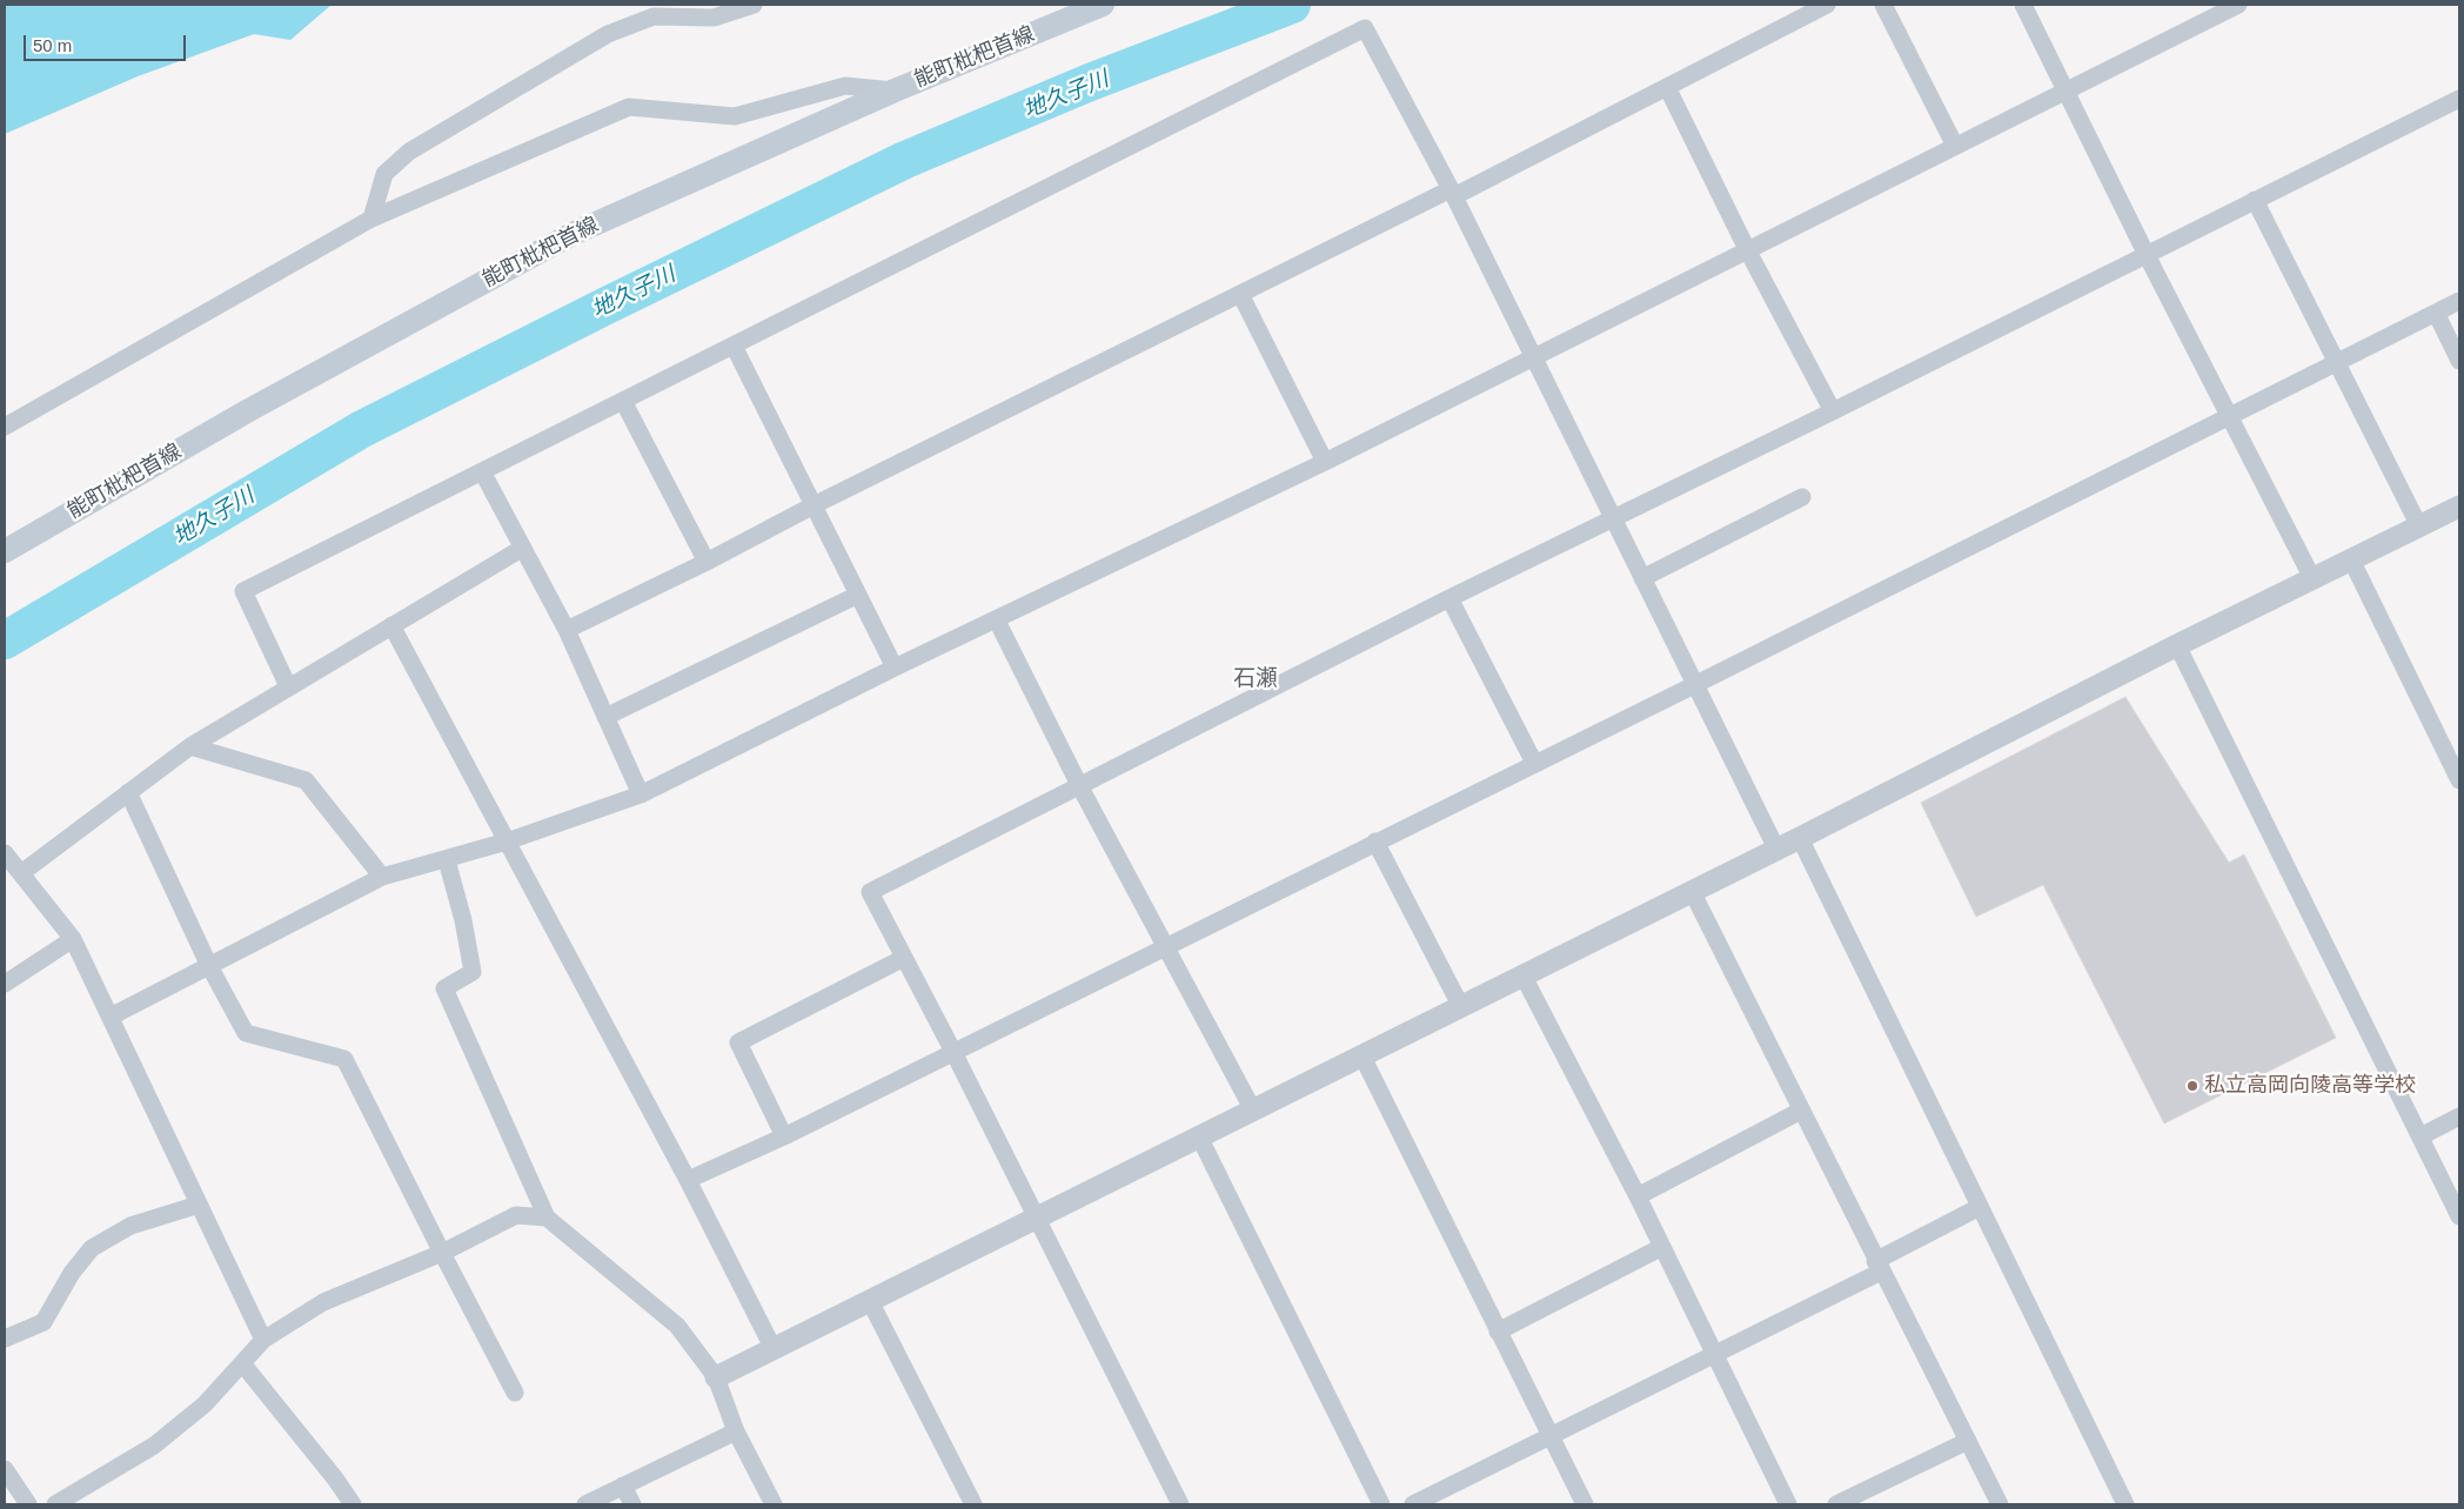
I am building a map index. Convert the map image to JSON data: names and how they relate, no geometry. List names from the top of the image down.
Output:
{
  "streets": {
    "main road": ["能町枇杷首線"]
  },
  "districts": ["石瀬"],
  "water": ["地久子川"],
  "places": ["私立高岡向陵高等学校"],
  "scale_bar": "50 m"
}
